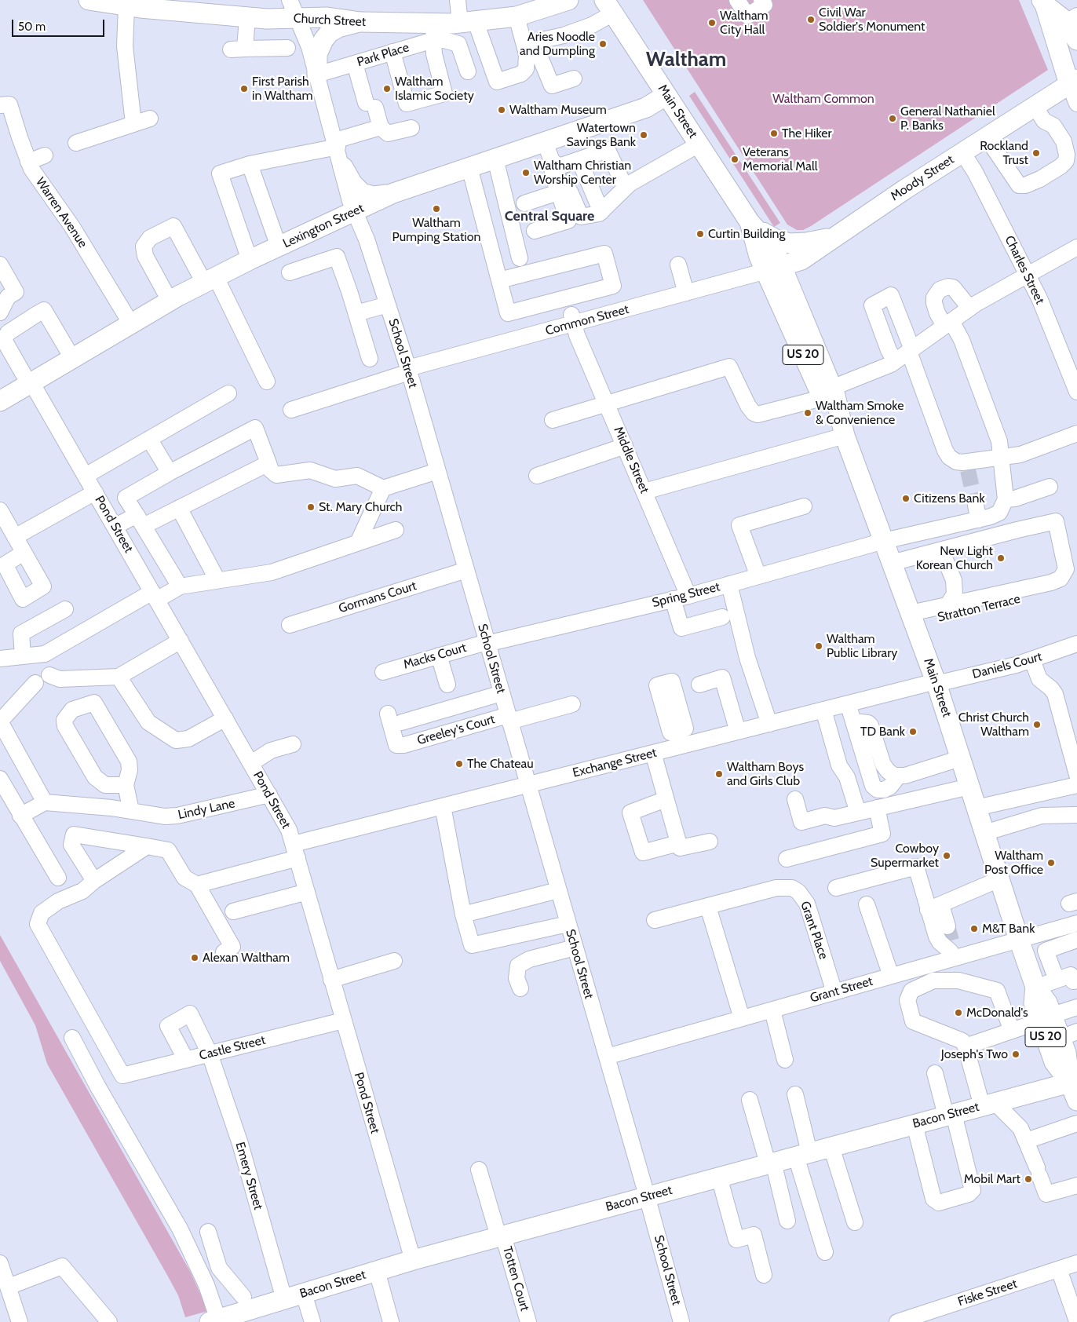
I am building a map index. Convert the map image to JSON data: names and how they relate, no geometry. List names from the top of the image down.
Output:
{
  "streets": {
    "main road": [
      "Church Street",
      "Main Street",
      "Moody Street",
      "Lexington Street",
      "US 20",
      "Bacon Street"
    ],
    "street": [
      "Park Place",
      "Warren Avenue",
      "Charles Street",
      "Common Street",
      "School Street",
      "Middle Street",
      "Pond Street",
      "Spring Street",
      "Gormans Court",
      "Stratton Terrace",
      "Macks Court",
      "Daniels Court",
      "Greeley's Court",
      "Exchange Street",
      "Lindy Lane",
      "Grant Place",
      "Grant Street",
      "Castle Street",
      "Emery Street",
      "Totten Court",
      "Fiske Street"
    ]
  },
  "crossings": [
    ["Church Street", "Park Place"],
    ["Church Street", "School Street"],
    ["Park Place", "School Street"],
    ["Main Street", "Moody Street"],
    ["Main Street", "Lexington Street"],
    ["Main Street", "Common Street"],
    ["Main Street", "Spring Street"],
    ["Main Street", "Stratton Terrace"],
    ["Main Street", "Daniels Court"],
    ["Main Street", "Exchange Street"],
    ["Main Street", "Grant Street"],
    ["Main Street", "Bacon Street"],
    ["Moody Street", "Charles Street"],
    ["Moody Street", "Common Street"],
    ["Warren Avenue", "Lexington Street"],
    ["Lexington Street", "School Street"],
    ["Lexington Street", "Pond Street"],
    ["Common Street", "School Street"],
    ["Common Street", "Middle Street"],
    ["School Street", "Spring Street"],
    ["School Street", "Gormans Court"],
    ["School Street", "Macks Court"],
    ["School Street", "Greeley's Court"],
    ["School Street", "Exchange Street"],
    ["School Street", "Grant Street"],
    ["School Street", "Bacon Street"],
    ["Middle Street", "Spring Street"],
    ["Pond Street", "Exchange Street"],
    ["Pond Street", "Lindy Lane"],
    ["Pond Street", "Castle Street"],
    ["Pond Street", "Bacon Street"],
    ["Spring Street", "Macks Court"],
    ["Daniels Court", "Exchange Street"],
    ["Grant Place", "Grant Street"],
    ["Castle Street", "Emery Street"],
    ["Bacon Street", "Emery Street"],
    ["Bacon Street", "Totten Court"]
  ],
  "districts": ["Waltham", "Central Square"],
  "parks": ["Waltham Common"],
  "places": [
    "Civil War Soldier's Monument",
    "Waltham City Hall",
    "Aries Noodle and Dumpling",
    "First Parish in Waltham",
    "Waltham Islamic Society",
    "Waltham Museum",
    "General Nathaniel P. Banks",
    "The Hiker",
    "Watertown Savings Bank",
    "Rockland Trust",
    "Veterans Memorial Mall",
    "Waltham Christian Worship Center",
    "Waltham Pumping Station",
    "Curtin Building",
    "Waltham Smoke & Convenience",
    "Citizens Bank",
    "St. Mary Church",
    "New Light Korean Church",
    "Waltham Public Library",
    "Christ Church Waltham",
    "TD Bank",
    "The Chateau",
    "Waltham Boys and Girls Club",
    "Cowboy Supermarket",
    "Waltham Post Office",
    "M&T Bank",
    "Alexan Waltham",
    "McDonald's",
    "Joseph's Two",
    "Mobil Mart"
  ],
  "scale_bar": "50 m"
}
